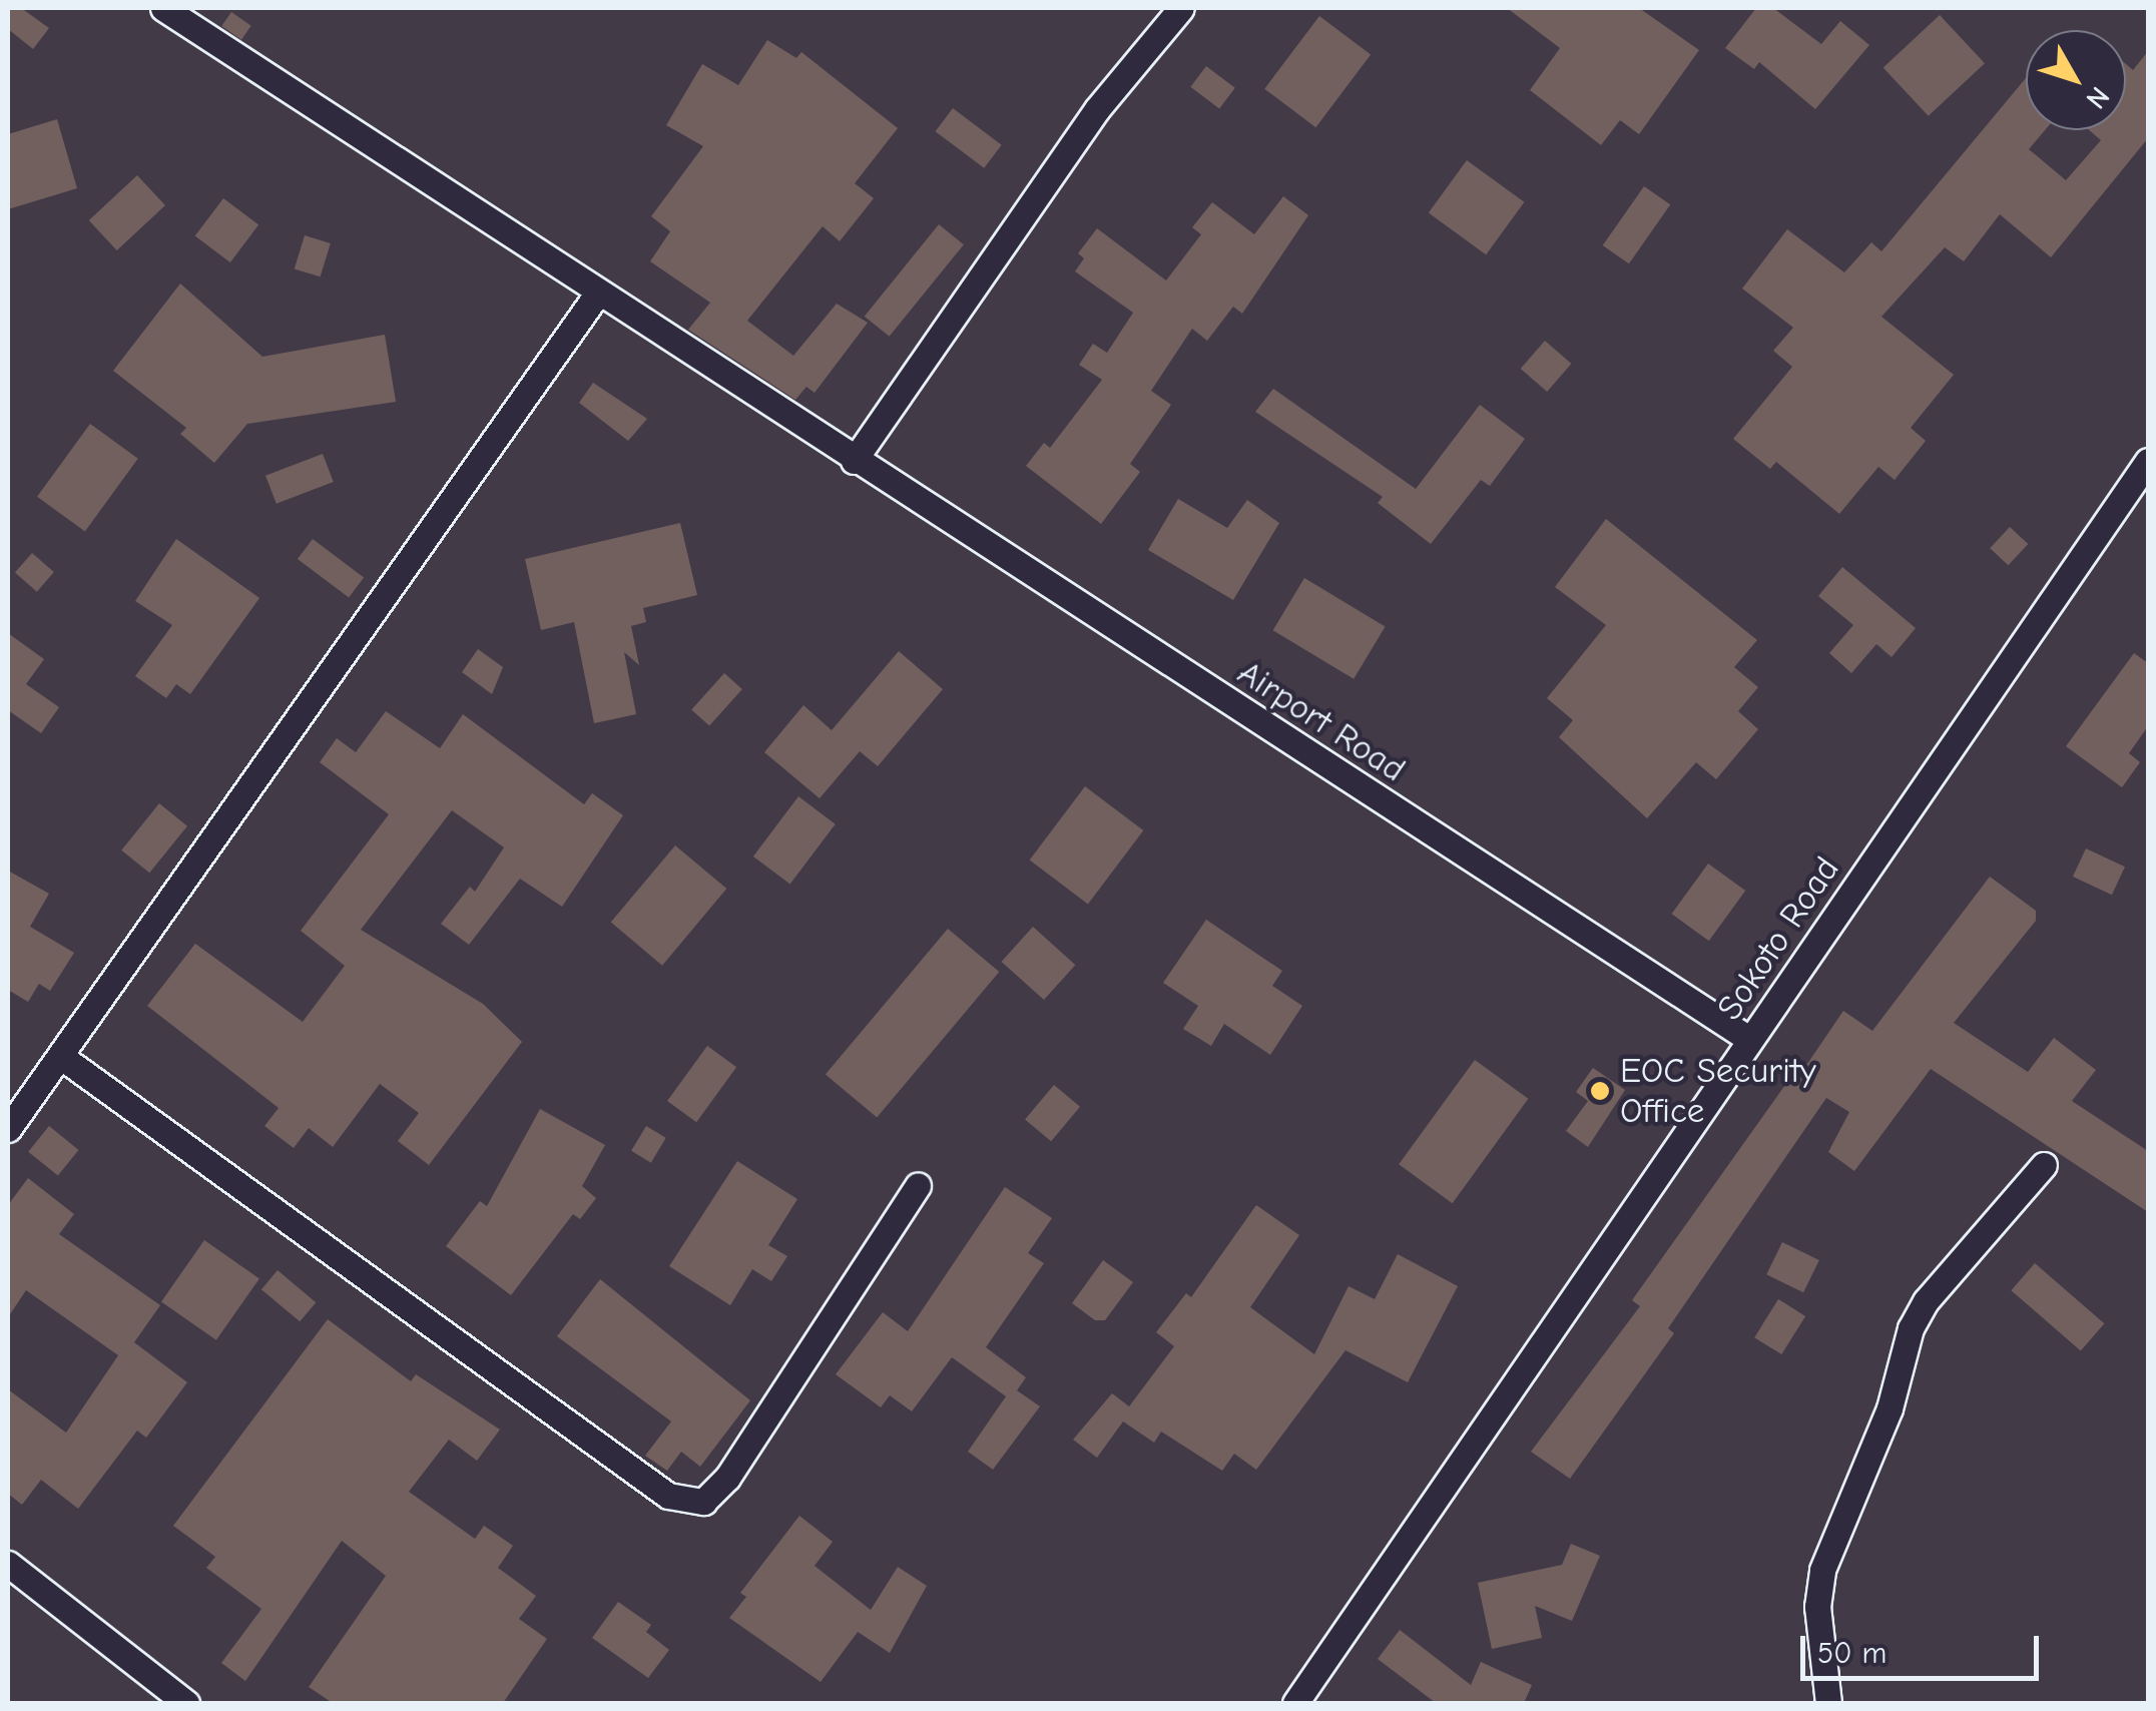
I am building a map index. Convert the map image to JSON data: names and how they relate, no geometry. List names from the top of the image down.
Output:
{
  "streets": {
    "street": ["Airport Road", "Sokoto Road"]
  },
  "crossings": [
    ["Airport Road", "Sokoto Road"]
  ],
  "places": ["EOC Security Office"],
  "scale_bar": "50 m",
  "north": "bottom right"
}
